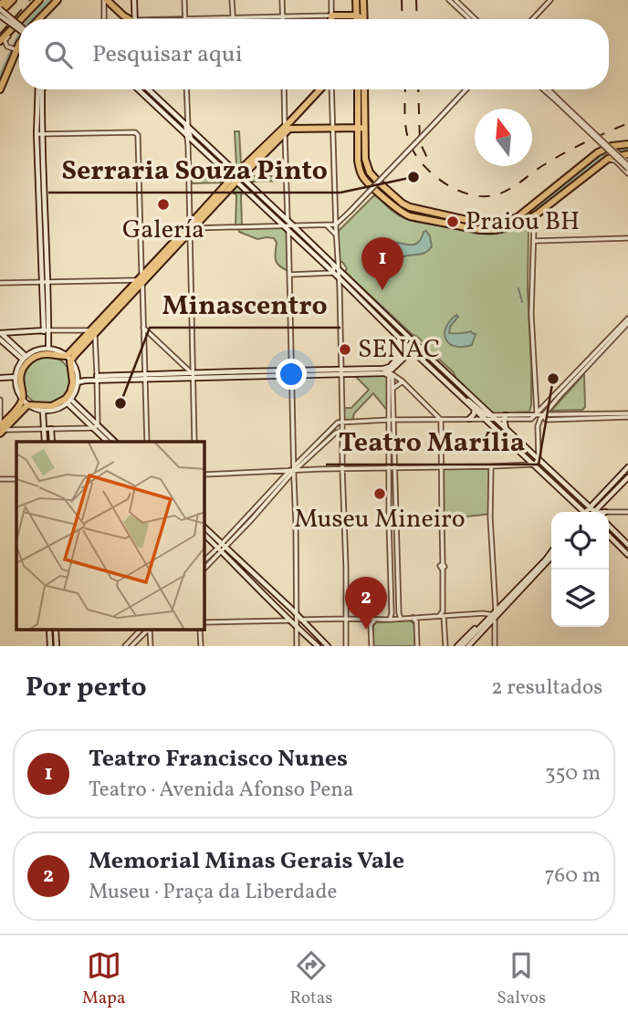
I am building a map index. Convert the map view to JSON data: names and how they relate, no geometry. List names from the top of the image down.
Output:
{
  "places": [
    "Serraria Souza Pinto",
    "Galería",
    "Praiou BH",
    "SENAC",
    "Teatro Marília",
    "Minascentro",
    "Museu Mineiro"
  ],
  "north": "top",
  "page": {
    "search": "Pesquisar aqui",
    "pins": ["1", "2"],
    "heading": ["Por perto", "2 resultados"],
    "list": [
      {
        "mark": "1",
        "name": "Teatro Francisco Nunes",
        "note": "Teatro · Avenida Afonso Pena",
        "value": "350 m"
      },
      {
        "mark": "2",
        "name": "Memorial Minas Gerais Vale",
        "note": "Museu · Praça da Liberdade",
        "value": "760 m"
      }
    ],
    "nav": ["Mapa", "Rotas", "Salvos"]
  }
}
